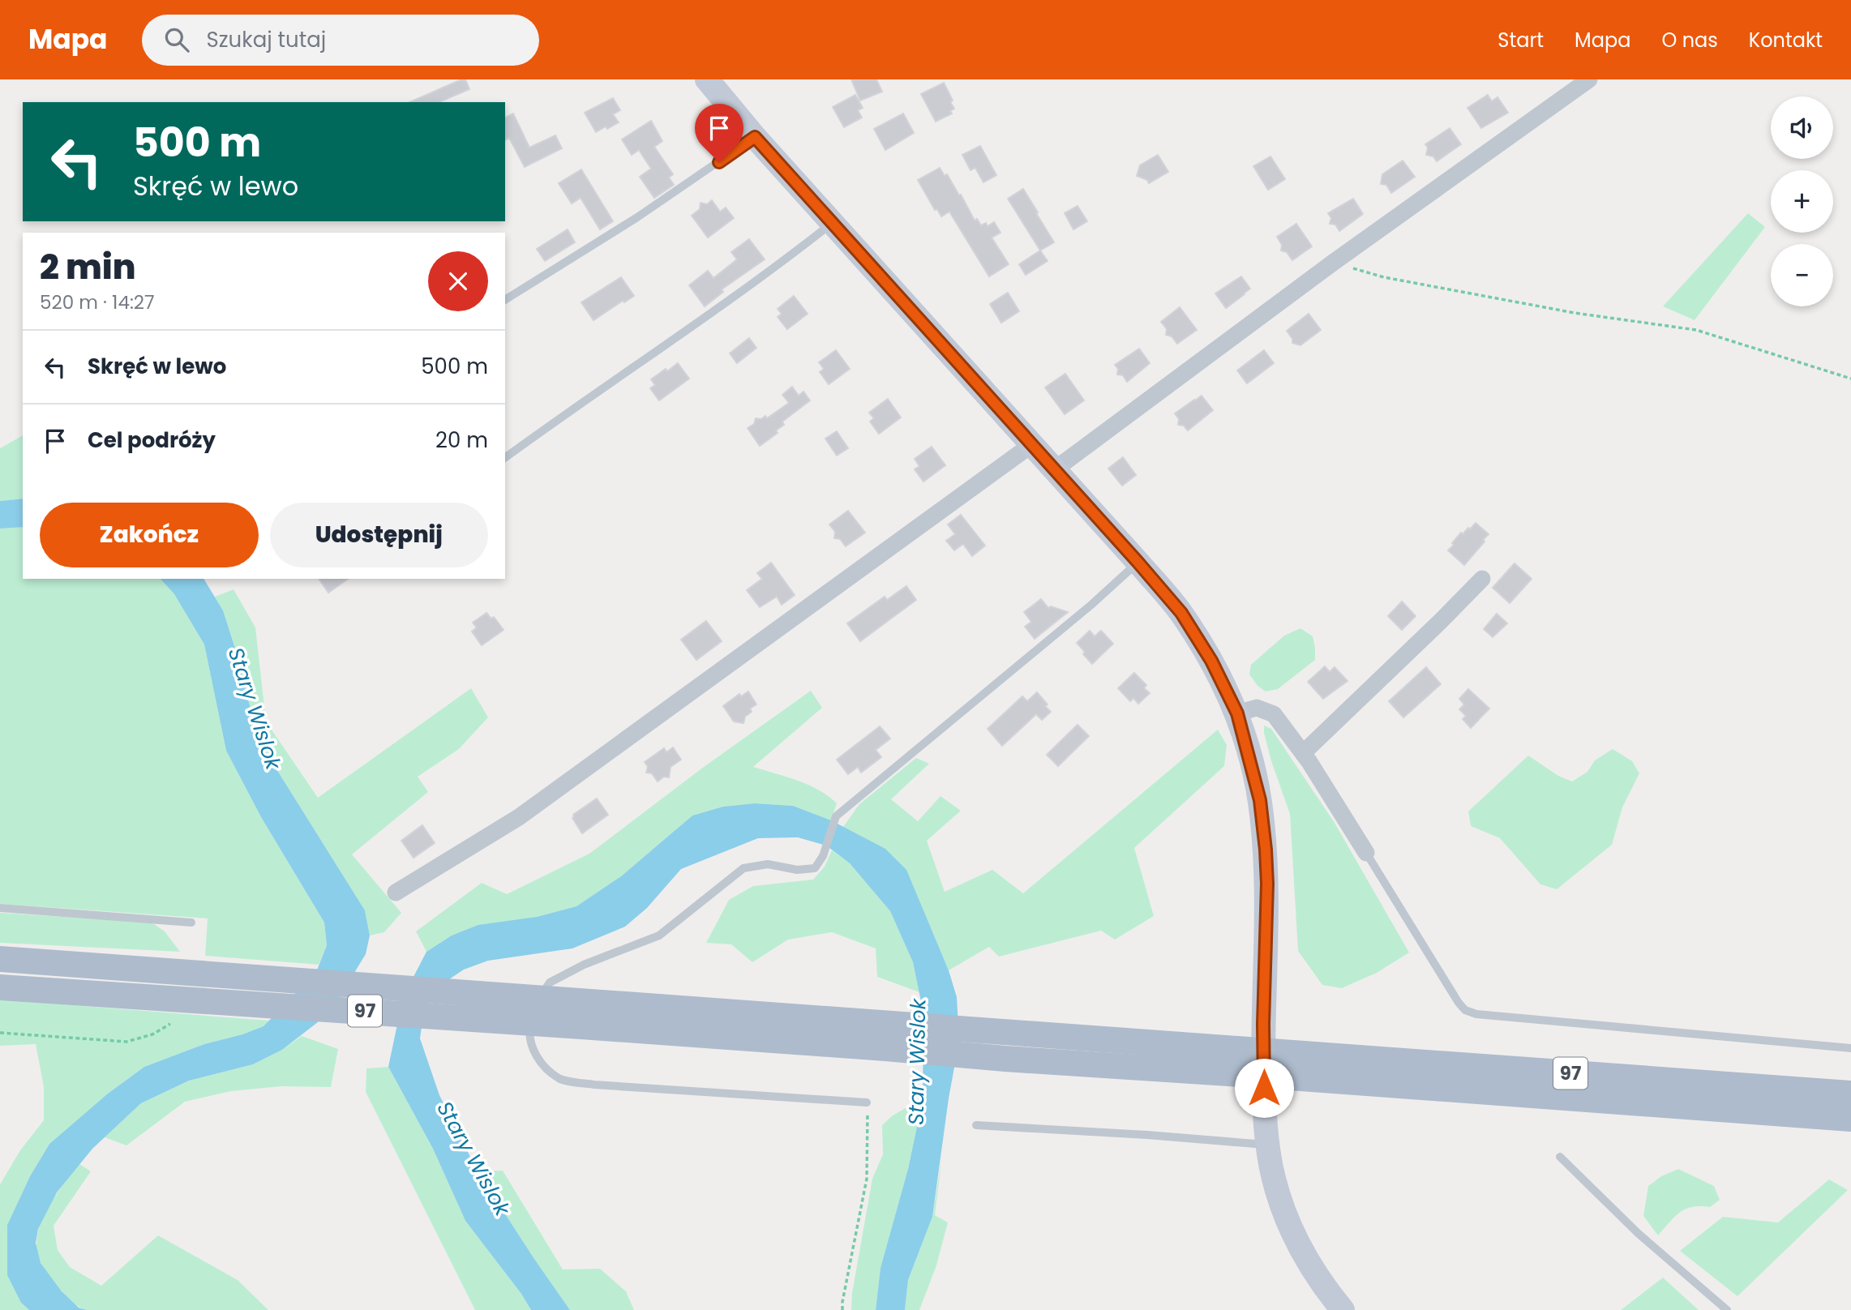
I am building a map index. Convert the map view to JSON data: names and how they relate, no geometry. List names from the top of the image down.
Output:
{
  "streets": {
    "main road": ["97"]
  },
  "water": ["Stary Wislok"],
  "page": {
    "header": "Mapa",
    "search": "Szukaj tutaj",
    "nav": [
      "Start",
      "Mapa",
      "O nas",
      "Kontakt"
    ],
    "map_buttons": ["+", "−"],
    "turn": ["500 m", "Skręć w lewo"],
    "heading": ["2 min", "520 m · 14:27"],
    "list": [
      {
        "name": "Skręć w lewo",
        "value": "500 m"
      },
      {
        "name": "Cel podróży",
        "value": "20 m"
      }
    ],
    "buttons": ["Zakończ", "Udostępnij"]
  }
}
